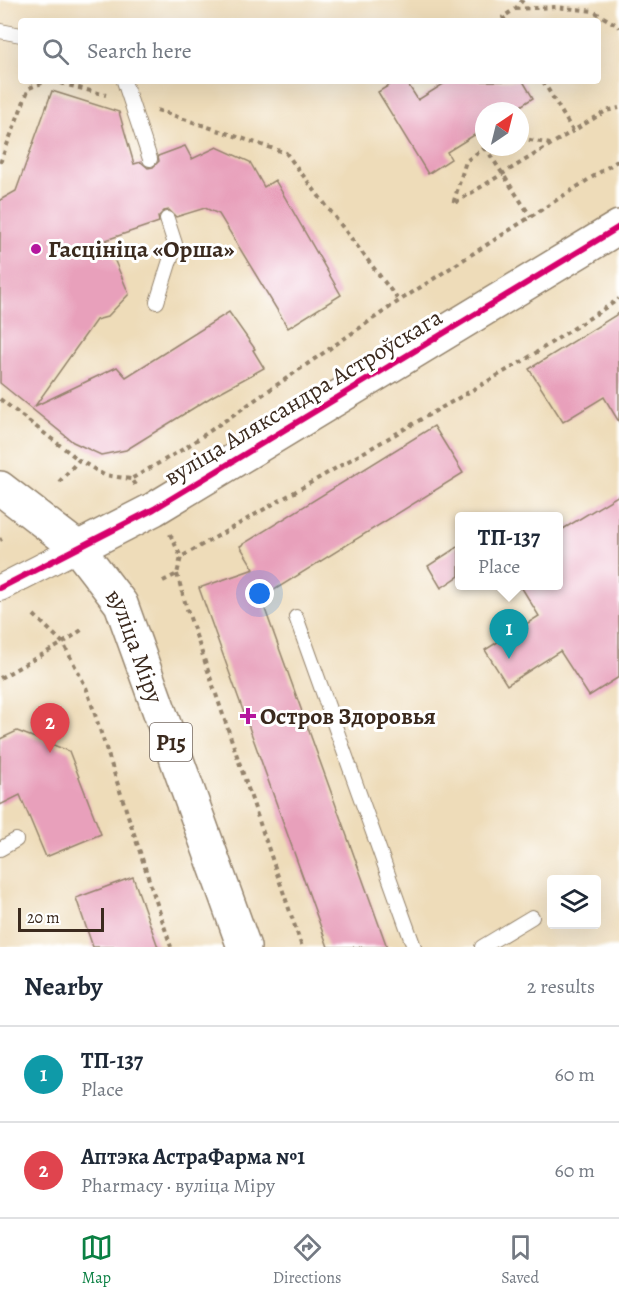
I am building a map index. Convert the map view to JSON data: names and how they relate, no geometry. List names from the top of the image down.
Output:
{
  "streets": {
    "street": ["вуліца Аляксандра Астроўскага", "вуліца Міру", "Р15"]
  },
  "crossings": [
    ["вуліца Аляксандра Астроўскага", "вуліца Міру"]
  ],
  "places": {
    "other": ["Гасцініца «Орша»"],
    "health": ["Остров Здоровья"]
  },
  "scale_bar": "20 m",
  "north": "top right",
  "page": {
    "search": "Search here",
    "popup": ["ТП-137", "Place"],
    "pins": ["1", "2"],
    "scale": "20 m",
    "heading": ["Nearby", "2 results"],
    "list": [
      {
        "mark": "1",
        "name": "ТП-137",
        "note": "Place",
        "value": "60 m"
      },
      {
        "mark": "2",
        "name": "Аптэка АстраФарма №1",
        "note": "Pharmacy · вуліца Міру",
        "value": "60 m"
      }
    ],
    "nav": ["Map", "Directions", "Saved"]
  }
}
